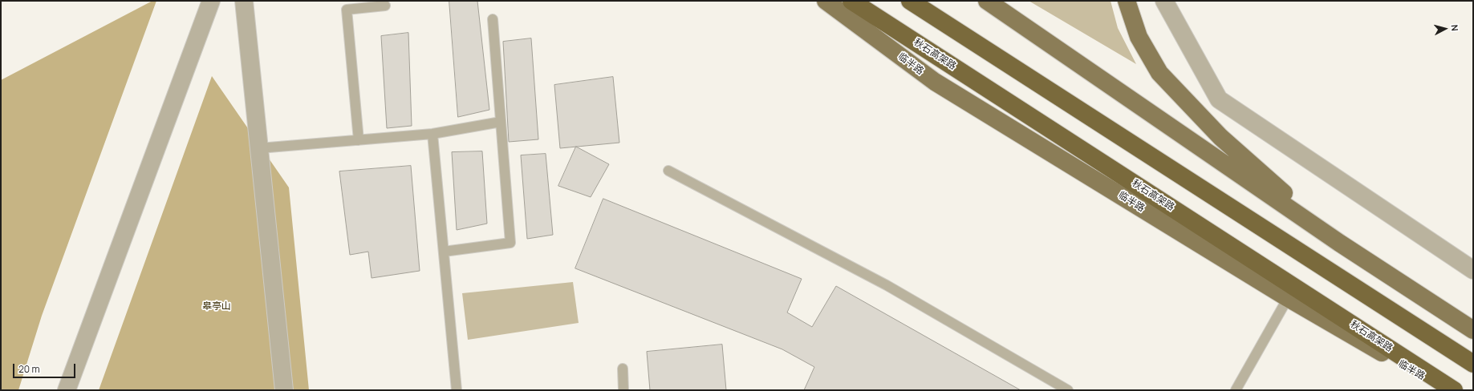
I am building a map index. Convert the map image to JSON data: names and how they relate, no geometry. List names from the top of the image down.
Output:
{
  "streets": {
    "highway": ["秋石高架路"],
    "main road": ["临半路"]
  },
  "parks": ["皋亭山"],
  "scale_bar": "20 m",
  "north": "right"
}
